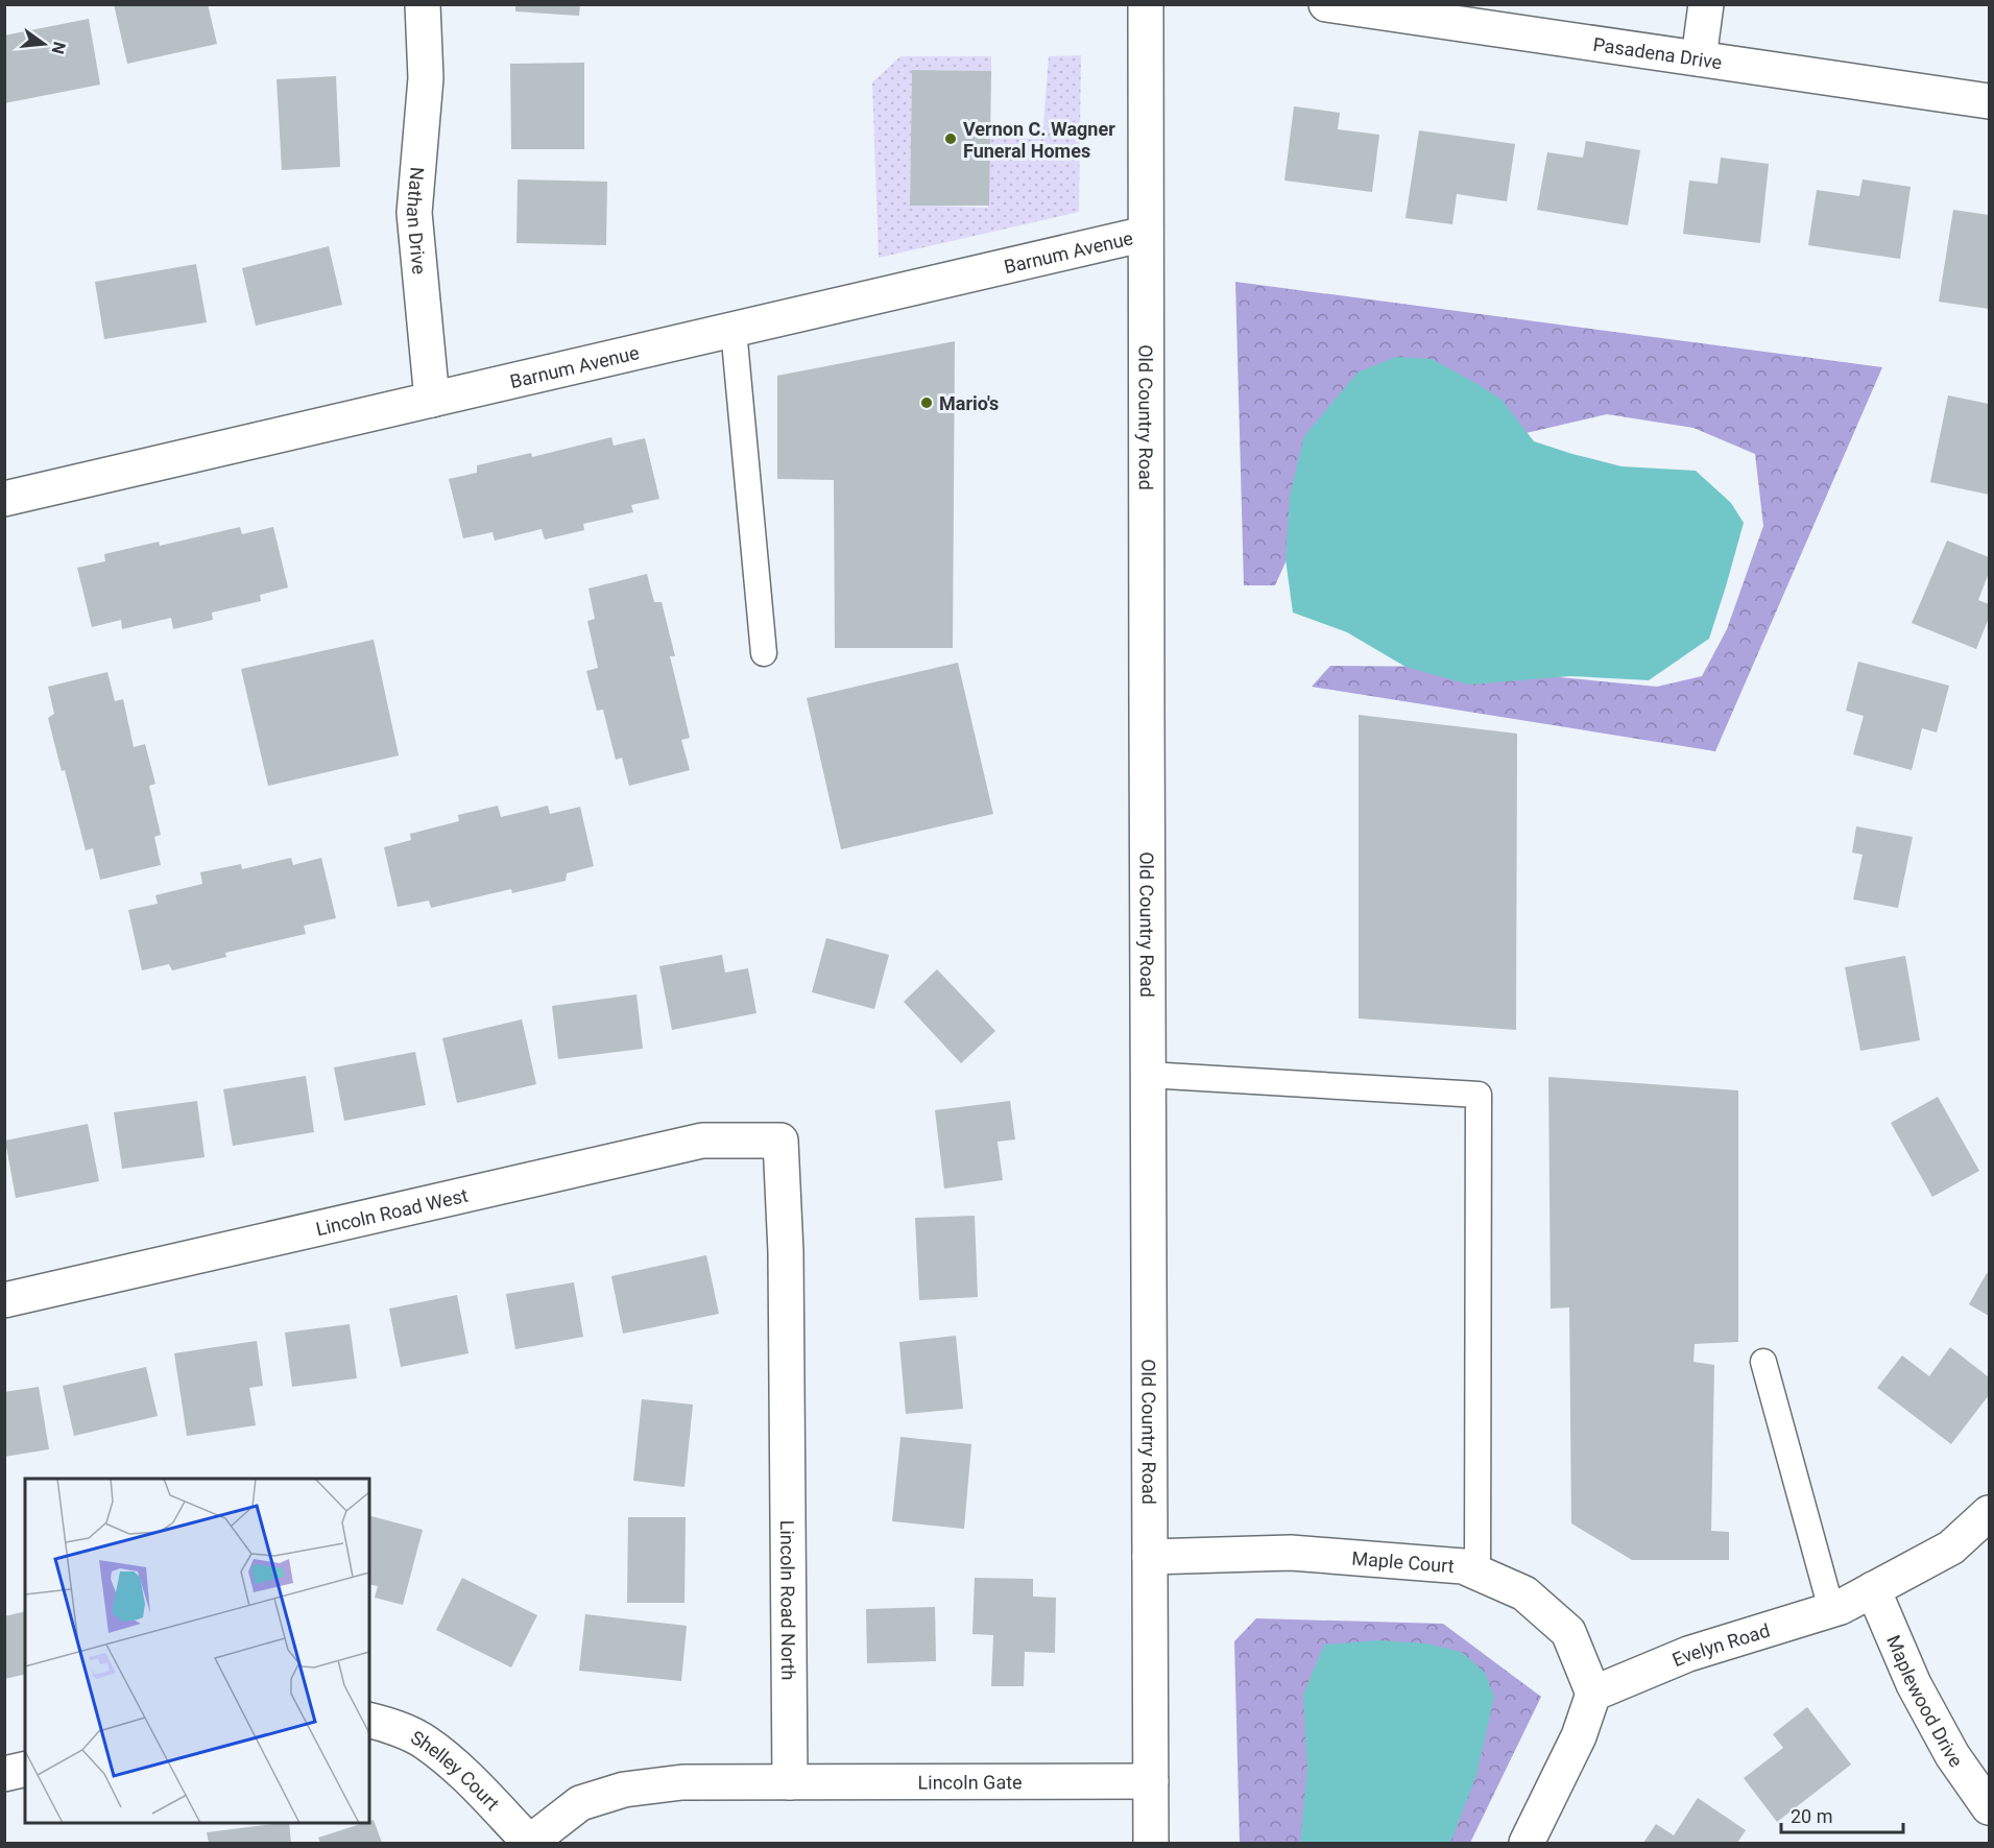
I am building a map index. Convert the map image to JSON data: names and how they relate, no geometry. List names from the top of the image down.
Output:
{
  "streets": {
    "street": [
      "Pasadena Drive",
      "Nathan Drive",
      "Barnum Avenue",
      "Old Country Road",
      "Lincoln Road West",
      "Maple Court",
      "Lincoln Road North",
      "Evelyn Road",
      "Maplewood Drive",
      "Shelley Court",
      "Lincoln Gate"
    ]
  },
  "crossings": [
    ["Nathan Drive", "Barnum Avenue"],
    ["Barnum Avenue", "Old Country Road"],
    ["Old Country Road", "Maple Court"],
    ["Old Country Road", "Lincoln Gate"],
    ["Lincoln Road West", "Lincoln Road North"],
    ["Maple Court", "Evelyn Road"],
    ["Lincoln Road North", "Lincoln Gate"],
    ["Evelyn Road", "Maplewood Drive"]
  ],
  "places": ["Vernon C. Wagner Funeral Homes", "Mario's"],
  "scale_bar": "20 m",
  "north": "right"
}
